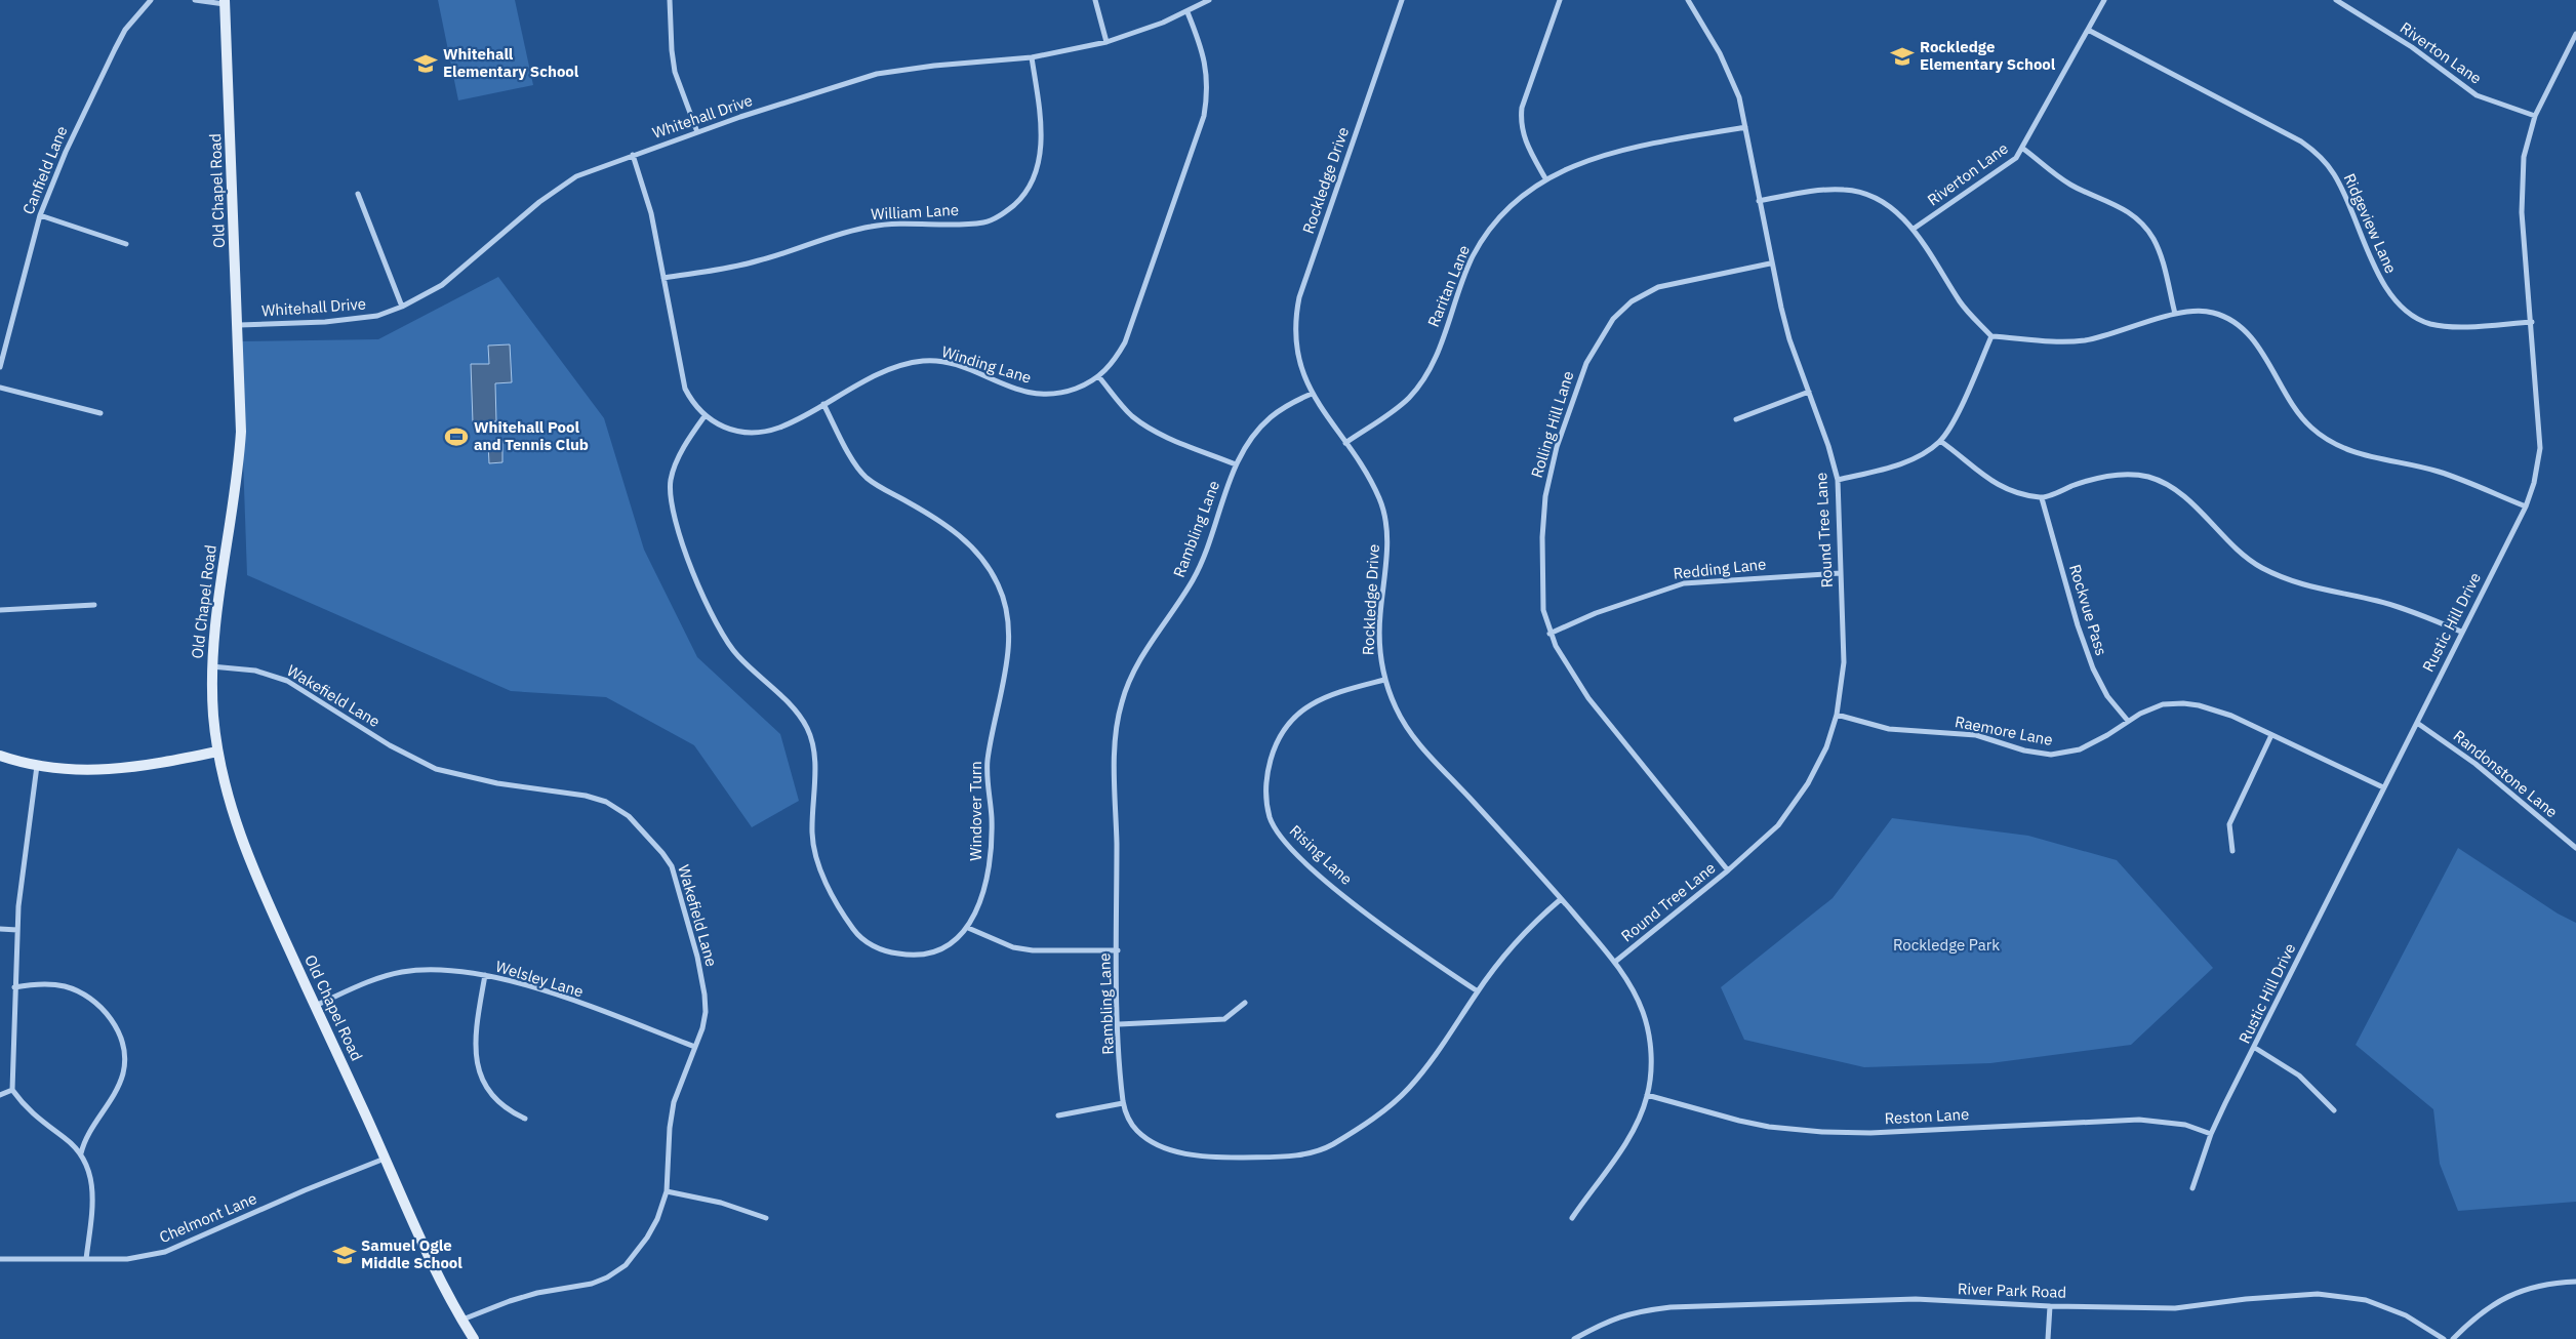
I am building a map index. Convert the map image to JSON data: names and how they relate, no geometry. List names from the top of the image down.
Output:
{
  "streets": {
    "street": [
      "Riverton Lane",
      "Whitehall Drive",
      "Canfield Lane",
      "Rockledge Drive",
      "Old Chapel Road",
      "William Lane",
      "Ridgeview Lane",
      "Raritan Lane",
      "Winding Lane",
      "Rolling Hill Lane",
      "Rambling Lane",
      "Round Tree Lane",
      "Redding Lane",
      "Rockvue Pass",
      "Rustic Hill Drive",
      "Wakefield Lane",
      "Raemore Lane",
      "Randonstone Lane",
      "Windover Turn",
      "Rising Lane",
      "Welsley Lane",
      "Reston Lane",
      "Chelmont Lane",
      "River Park Road"
    ]
  },
  "crossings": [
    ["Riverton Lane", "Ridgeview Lane"],
    ["Riverton Lane", "Rustic Hill Drive"],
    ["Whitehall Drive", "Old Chapel Road"],
    ["Whitehall Drive", "William Lane"],
    ["Whitehall Drive", "Winding Lane"],
    ["Rockledge Drive", "Raritan Lane"],
    ["Rockledge Drive", "Rambling Lane"],
    ["Rockledge Drive", "Round Tree Lane"],
    ["Rockledge Drive", "Rising Lane"],
    ["Rockledge Drive", "Reston Lane"],
    ["Old Chapel Road", "Wakefield Lane"],
    ["Old Chapel Road", "Welsley Lane"],
    ["Old Chapel Road", "Chelmont Lane"],
    ["William Lane", "Winding Lane"],
    ["Ridgeview Lane", "Rustic Hill Drive"],
    ["Raritan Lane", "Round Tree Lane"],
    ["Winding Lane", "Windover Turn"],
    ["Rolling Hill Lane", "Round Tree Lane"],
    ["Rolling Hill Lane", "Redding Lane"],
    ["Rambling Lane", "Rising Lane"],
    ["Round Tree Lane", "Redding Lane"],
    ["Round Tree Lane", "Raemore Lane"],
    ["Rockvue Pass", "Raemore Lane"],
    ["Rustic Hill Drive", "Raemore Lane"],
    ["Rustic Hill Drive", "Randonstone Lane"],
    ["Rustic Hill Drive", "Reston Lane"],
    ["Wakefield Lane", "Welsley Lane"]
  ],
  "parks": ["Rockledge Park"],
  "places": {
    "school or university": ["Rockledge Elementary School", "Whitehall Elementary School", "Samuel Ogle Middle School"],
    "sports": ["Whitehall Pool and Tennis Club"]
  }
}
